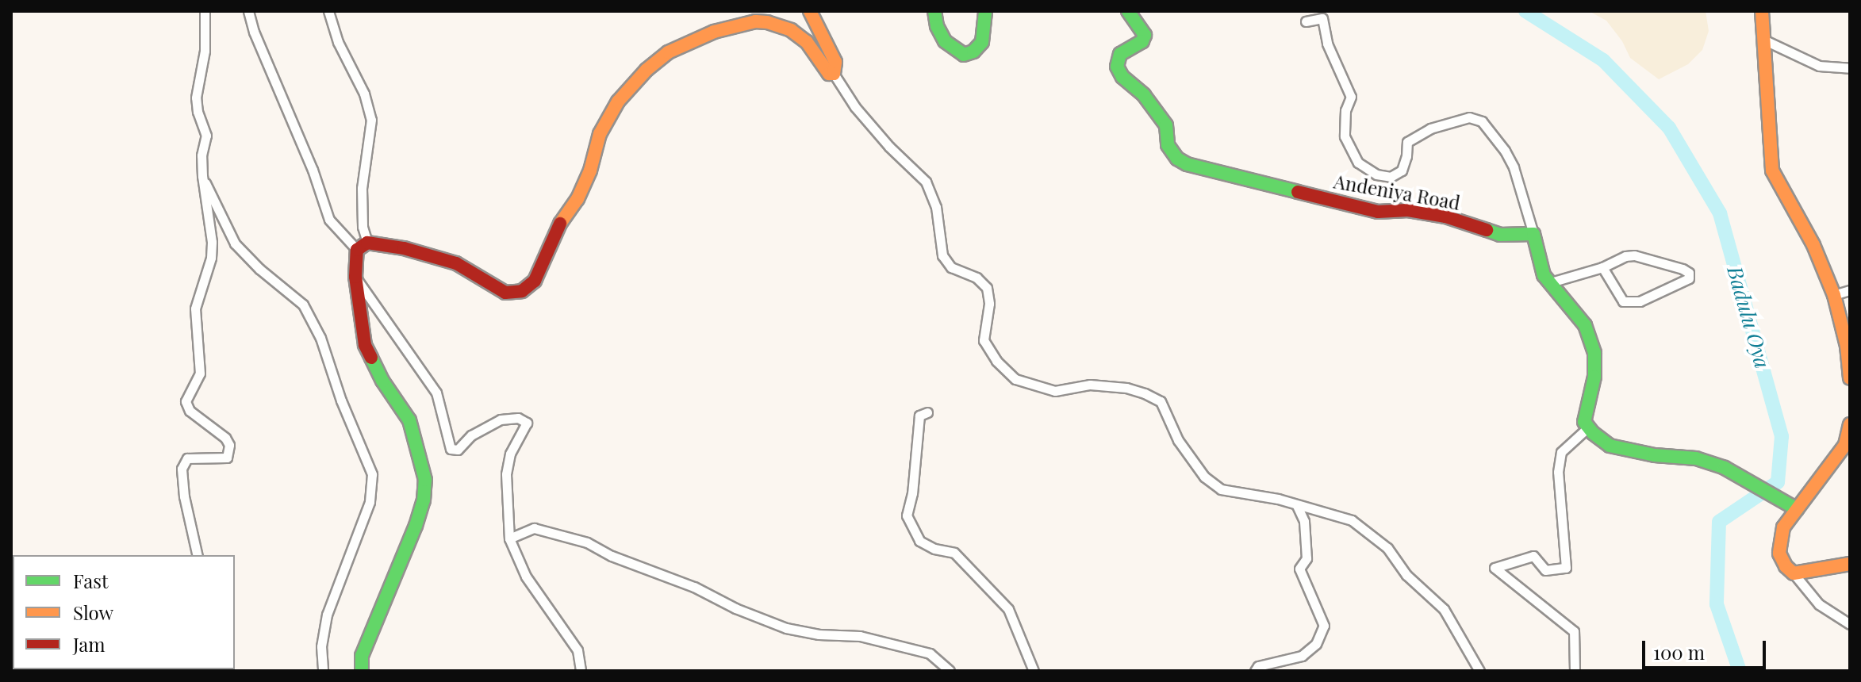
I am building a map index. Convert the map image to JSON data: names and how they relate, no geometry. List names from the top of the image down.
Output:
{
  "streets": {
    "street": ["Andeniya Road"]
  },
  "water": ["Badulu Oya"],
  "legend": ["Fast", "Slow", "Jam"],
  "scale_bar": "100 m"
}
